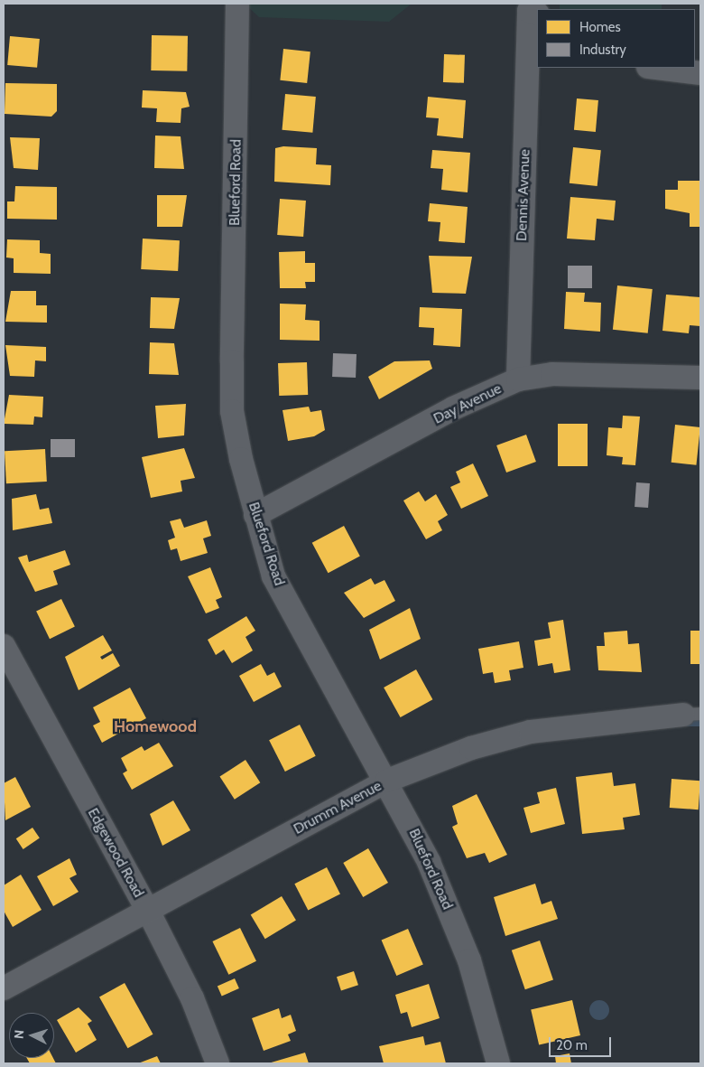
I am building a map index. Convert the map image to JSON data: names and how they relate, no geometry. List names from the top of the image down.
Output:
{
  "streets": {
    "street": [
      "Blueford Road",
      "Dennis Avenue",
      "Day Avenue",
      "Drumm Avenue",
      "Edgewood Road"
    ]
  },
  "crossings": [
    ["Blueford Road", "Day Avenue"],
    ["Blueford Road", "Drumm Avenue"],
    ["Dennis Avenue", "Day Avenue"],
    ["Drumm Avenue", "Edgewood Road"]
  ],
  "districts": ["Homewood"],
  "legend": ["Homes", "Industry"],
  "scale_bar": "20 m",
  "north": "left"
}
